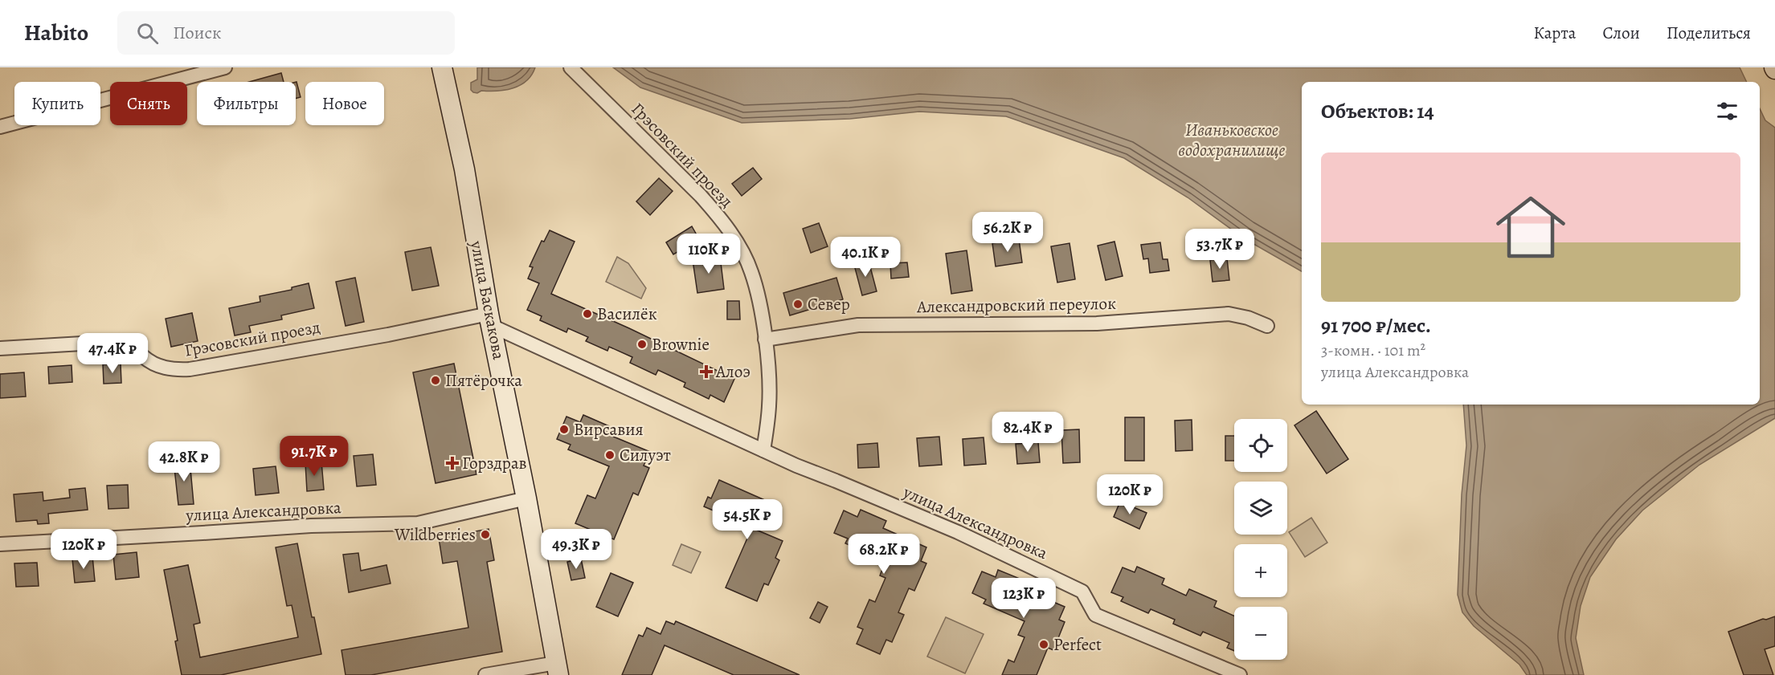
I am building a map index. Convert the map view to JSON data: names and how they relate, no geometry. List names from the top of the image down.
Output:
{
  "streets": {
    "street": [
      "Грэсовский проезд",
      "улица Баскакова",
      "Александровский переулок",
      "улица Александровка"
    ]
  },
  "crossings": [
    ["Грэсовский проезд", "улица Баскакова"],
    ["Грэсовский проезд", "Александровский переулок"],
    ["Грэсовский проезд", "улица Александровка"],
    ["улица Баскакова", "улица Александровка"]
  ],
  "water": ["Иваньковское водохранилище"],
  "places": {
    "other": [
      "Север",
      "Василёк",
      "Brownie",
      "Пятёрочка",
      "Вирсавия",
      "Силуэт",
      "Wildberries",
      "Perfect"
    ],
    "health": ["Алоэ", "Горздрав"]
  },
  "page": {
    "header": "Habito",
    "search": "Поиск",
    "nav": ["Карта", "Слои", "Поделиться"],
    "chip": [
      "Купить",
      "Снять",
      "Фильтры",
      "Новое"
    ],
    "heading": "Объектов: 14",
    "list": [
      {
        "name": "91 700 ₽/мес.",
        "note": "3-комн. · 101 m² · улица Александровка"
      }
    ],
    "price": [
      "56.2K ₽",
      "53.7K ₽",
      "110K ₽",
      "40.1K ₽",
      "47.4K ₽",
      "82.4K ₽",
      "91.7K ₽",
      "42.8K ₽",
      "120K ₽",
      "54.5K ₽",
      "120K ₽",
      "49.3K ₽",
      "68.2K ₽",
      "123K ₽"
    ],
    "map_buttons": ["+", "−"]
  }
}
